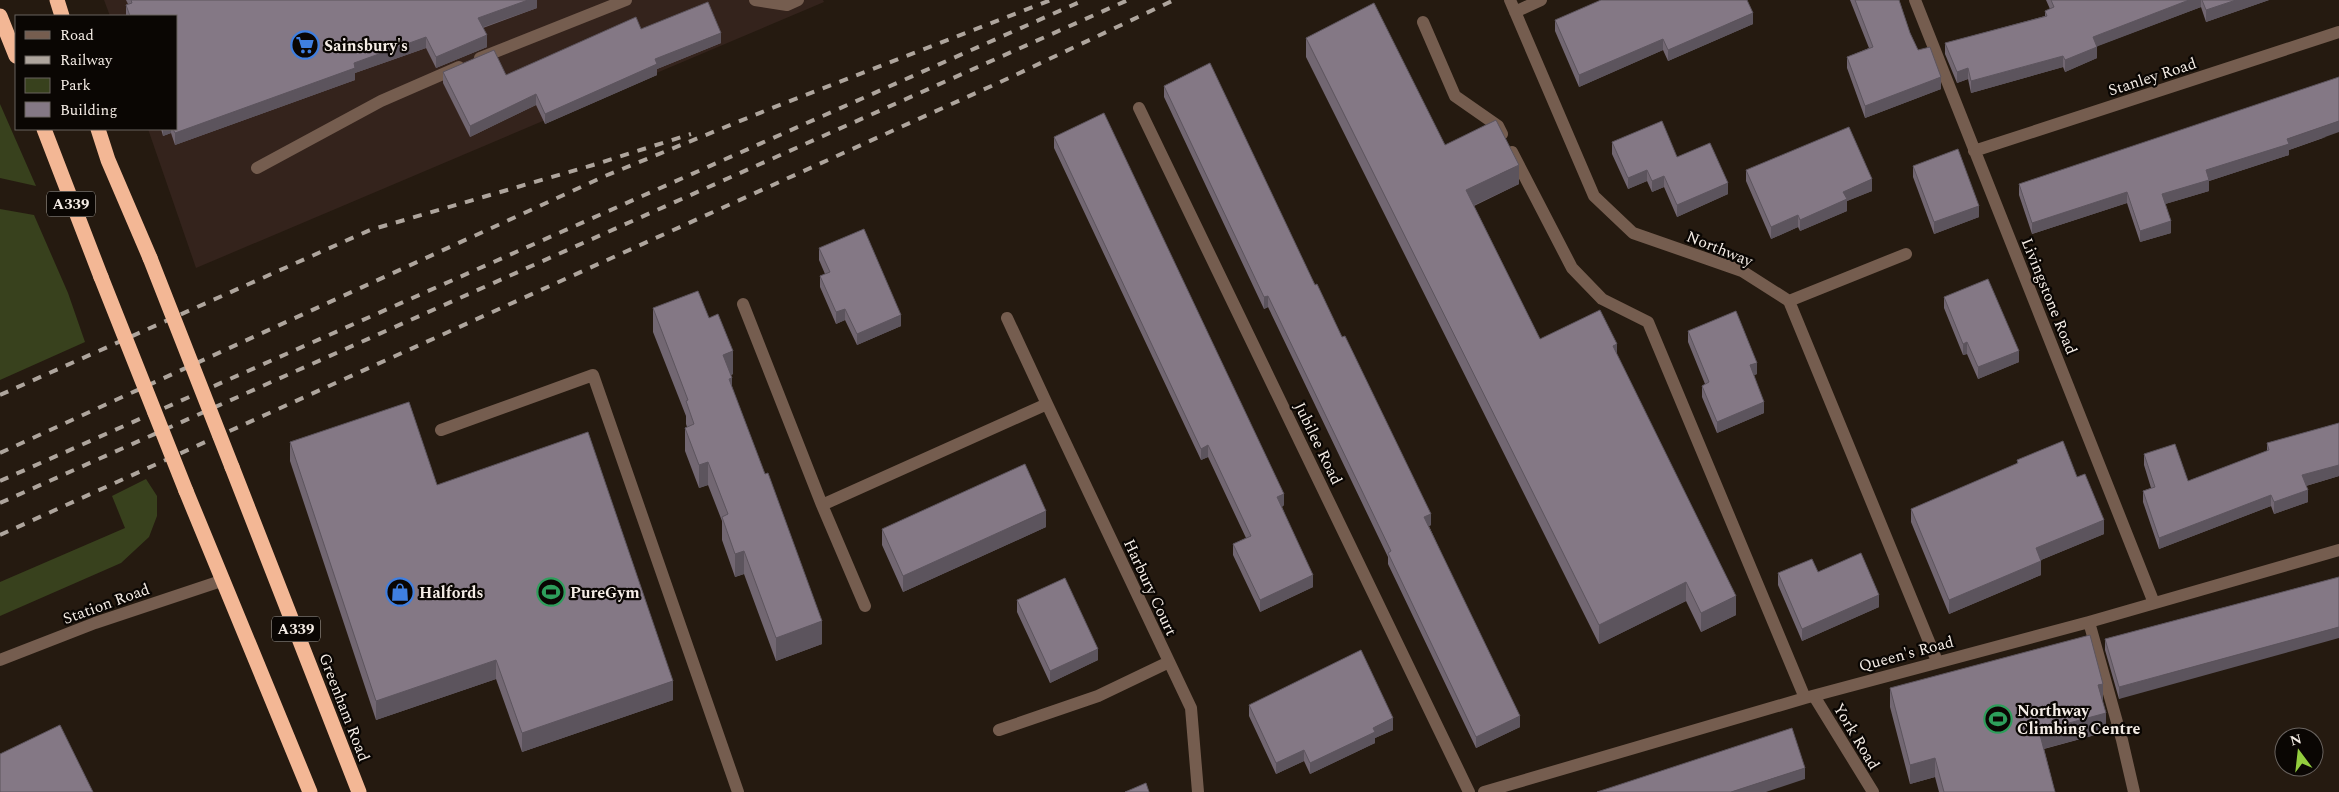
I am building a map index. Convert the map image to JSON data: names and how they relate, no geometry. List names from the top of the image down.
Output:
{
  "streets": {
    "highway": ["A339", "Greenham Road"],
    "street": [
      "Stanley Road",
      "Northway",
      "Livingstone Road",
      "Jubilee Road",
      "Harbury Court",
      "Station Road",
      "Queen's Road",
      "York Road"
    ]
  },
  "crossings": [
    ["Stanley Road", "Livingstone Road"],
    ["A339", "Station Road"],
    ["Livingstone Road", "Queen's Road"],
    ["Queen's Road", "York Road"]
  ],
  "places": {
    "supermarket": ["Sainsbury's"],
    "shop": ["Halfords"],
    "sports": ["PureGym", "Northway Climbing Centre"]
  },
  "legend": [
    "Road",
    "Railway",
    "Park",
    "Building"
  ],
  "north": "top"
}
